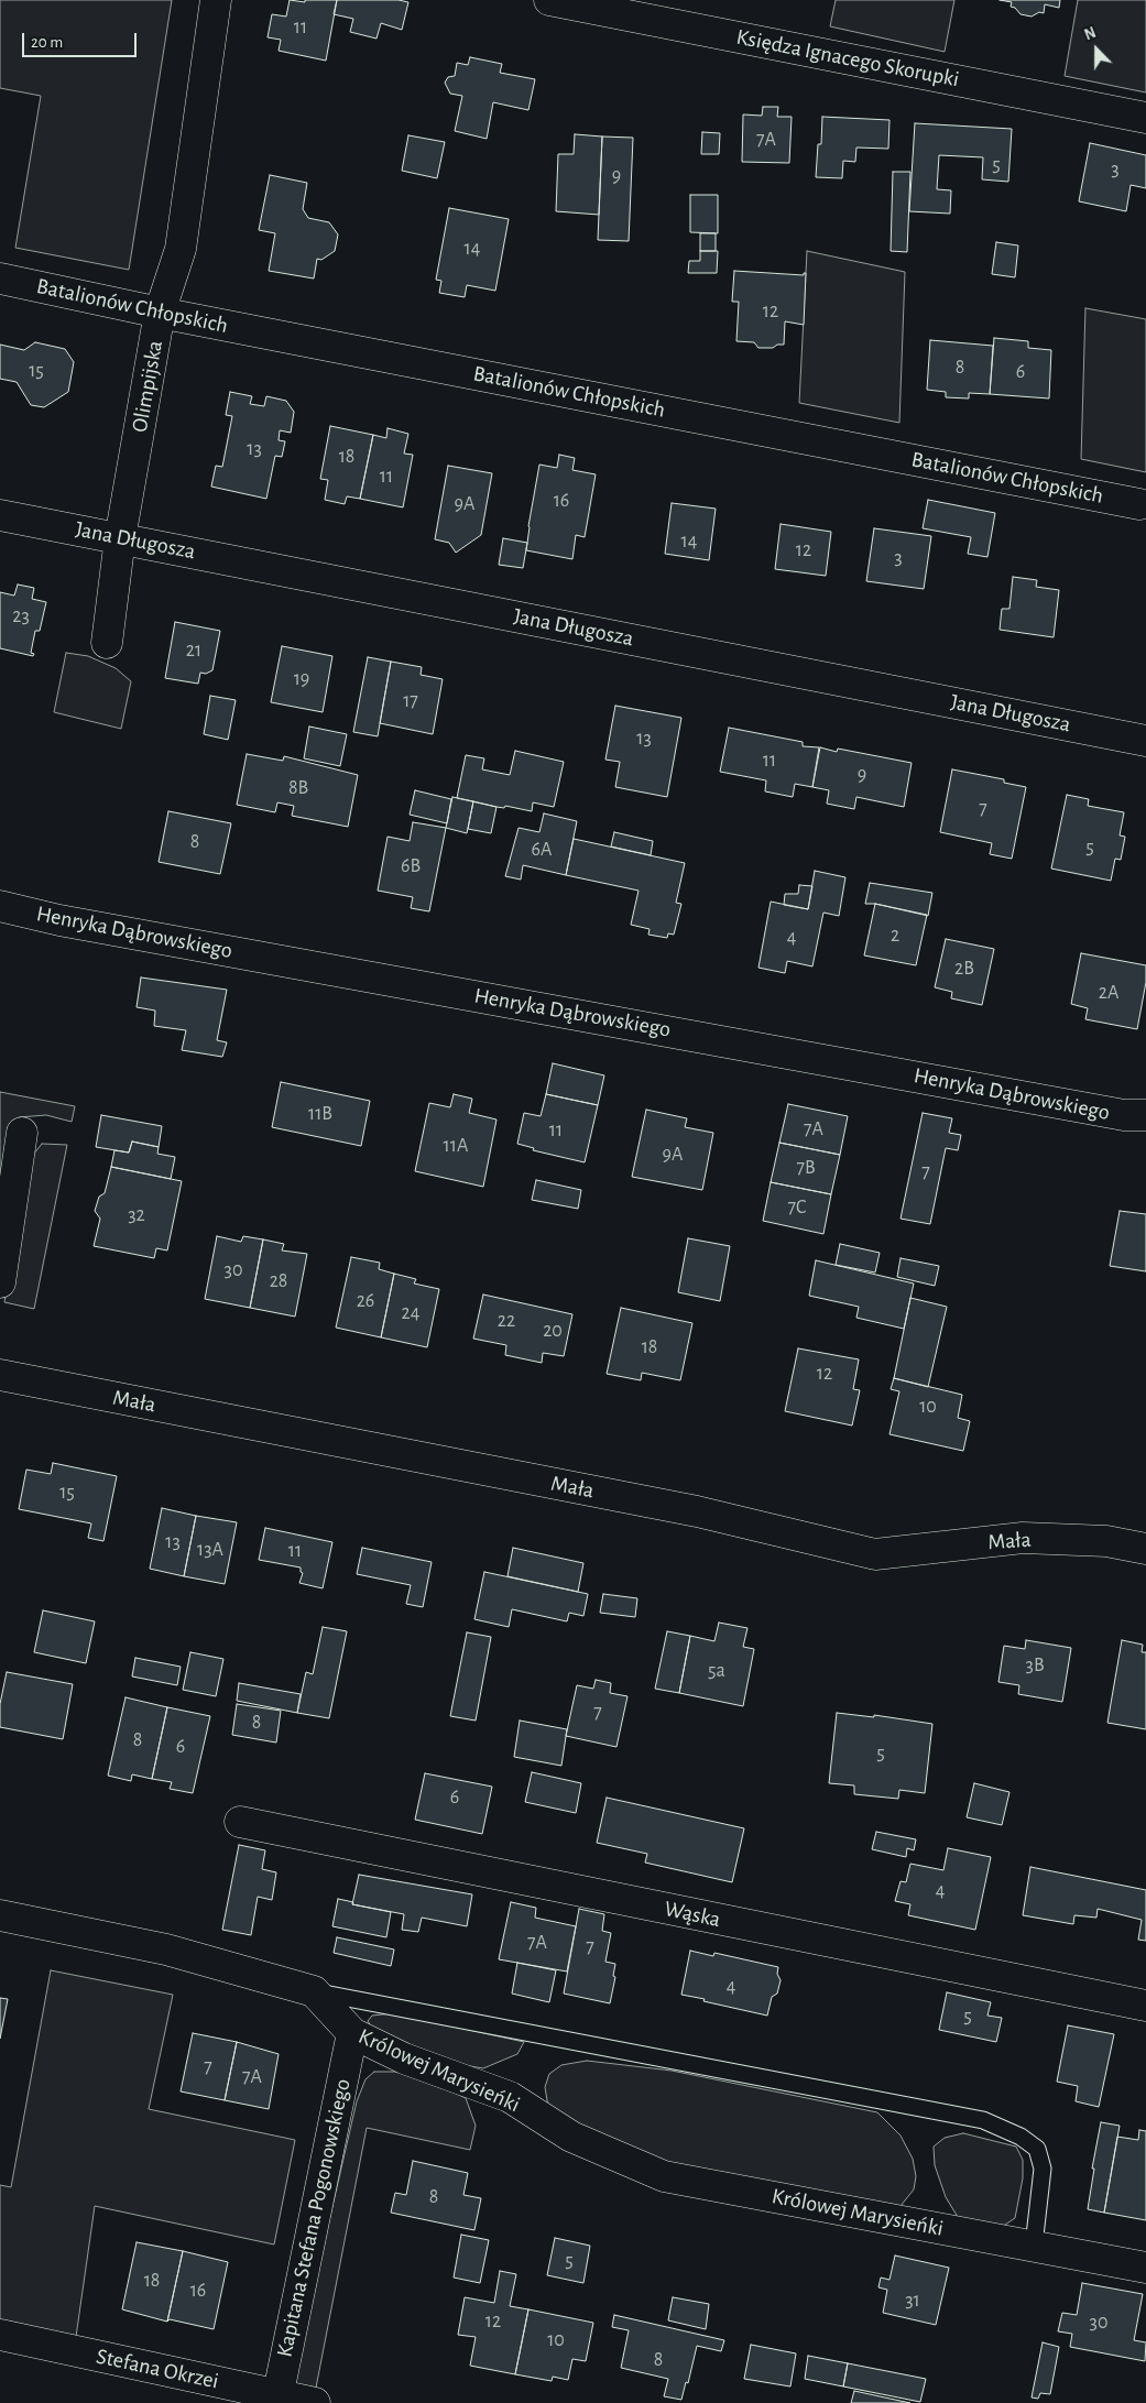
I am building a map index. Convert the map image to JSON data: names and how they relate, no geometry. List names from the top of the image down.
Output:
{
  "streets": {
    "street": [
      "Księdza Ignacego Skorupki",
      "Batalionów Chłopskich",
      "Olimpijska",
      "Jana Długosza",
      "Henryka Dąbrowskiego",
      "Mała",
      "Wąska",
      "Królowej Marysieńki",
      "Kapitana Stefana Pogonowskiego",
      "Stefana Okrzei"
    ]
  },
  "crossings": [
    ["Batalionów Chłopskich", "Olimpijska"],
    ["Olimpijska", "Jana Długosza"],
    ["Królowej Marysieńki", "Kapitana Stefana Pogonowskiego"],
    ["Kapitana Stefana Pogonowskiego", "Stefana Okrzei"]
  ],
  "house_numbers": [
    "11",
    "7A",
    "5",
    "3",
    "9",
    "14",
    "12",
    "8",
    "15",
    "6",
    "13",
    "18",
    "11",
    "16",
    "9A",
    "14",
    "12",
    "3",
    "23",
    "21",
    "19",
    "17",
    "13",
    "11",
    "9",
    "8B",
    "7",
    "8",
    "5",
    "6A",
    "6B",
    "2",
    "4",
    "2B",
    "2A",
    "11B",
    "7A",
    "11",
    "11A",
    "9A",
    "7B",
    "7",
    "7C",
    "32",
    "30",
    "28",
    "26",
    "24",
    "22",
    "20",
    "18",
    "12",
    "10",
    "15",
    "13",
    "13A",
    "11",
    "3B",
    "5a",
    "7",
    "8",
    "8",
    "6",
    "5",
    "6",
    "4",
    "7A",
    "7",
    "4",
    "5",
    "7",
    "7A",
    "8",
    "5",
    "18",
    "16",
    "31",
    "12",
    "30",
    "10",
    "8"
  ],
  "scale_bar": "20 m",
  "north": "top"
}
